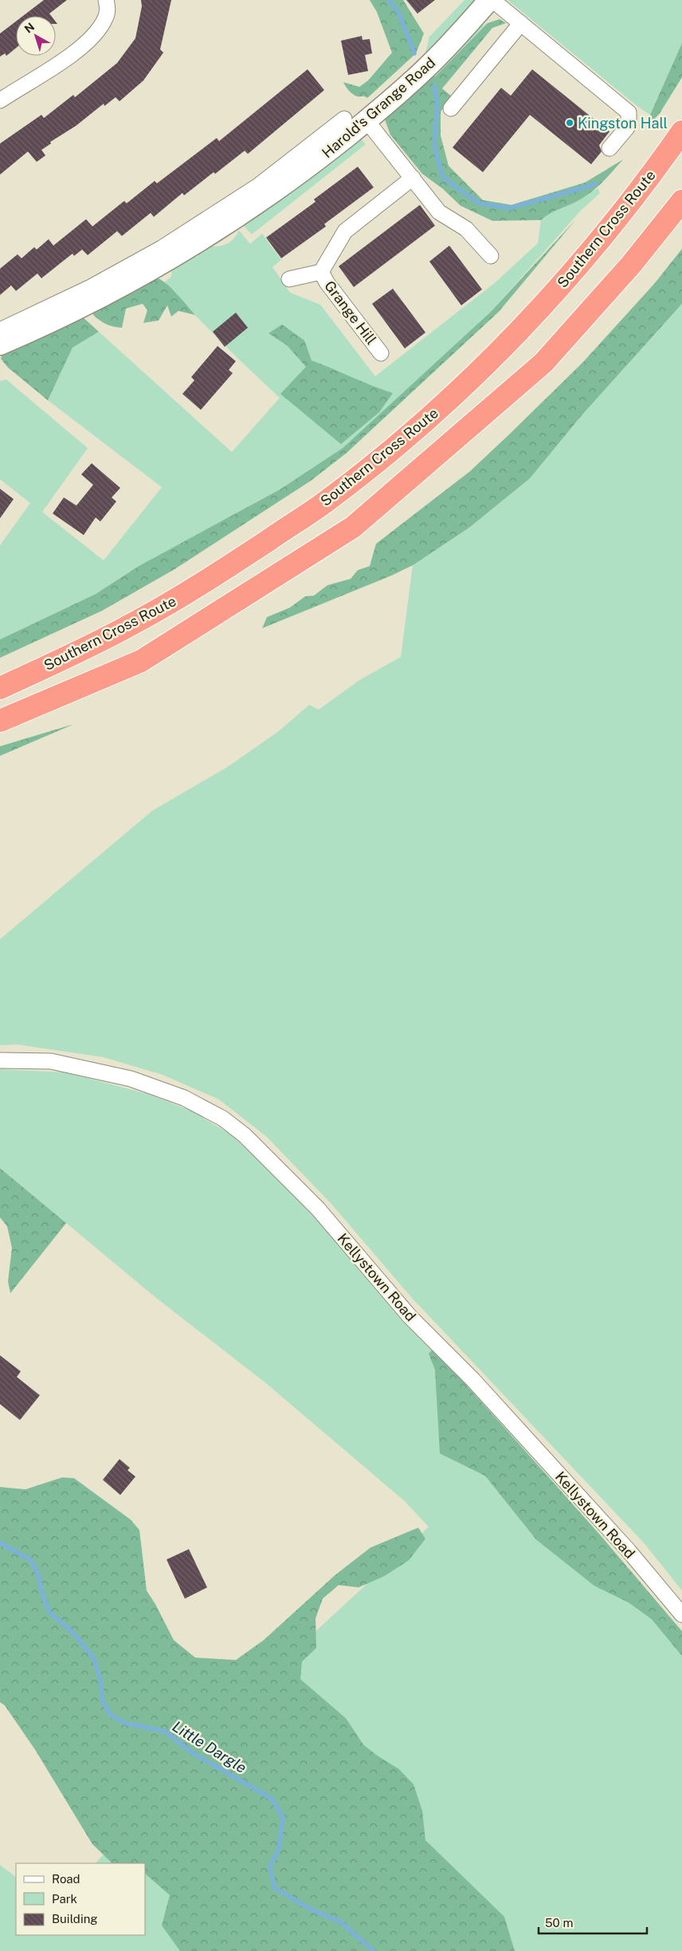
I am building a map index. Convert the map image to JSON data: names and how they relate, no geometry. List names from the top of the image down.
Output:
{
  "streets": {
    "highway": ["Southern Cross Route"],
    "street": ["Harold's Grange Road", "Grange Hill", "Kellystown Road"]
  },
  "water": ["Little Dargle"],
  "places": ["Kingston Hall"],
  "legend": ["Road", "Park", "Building"],
  "scale_bar": "50 m",
  "north": "top left"
}
